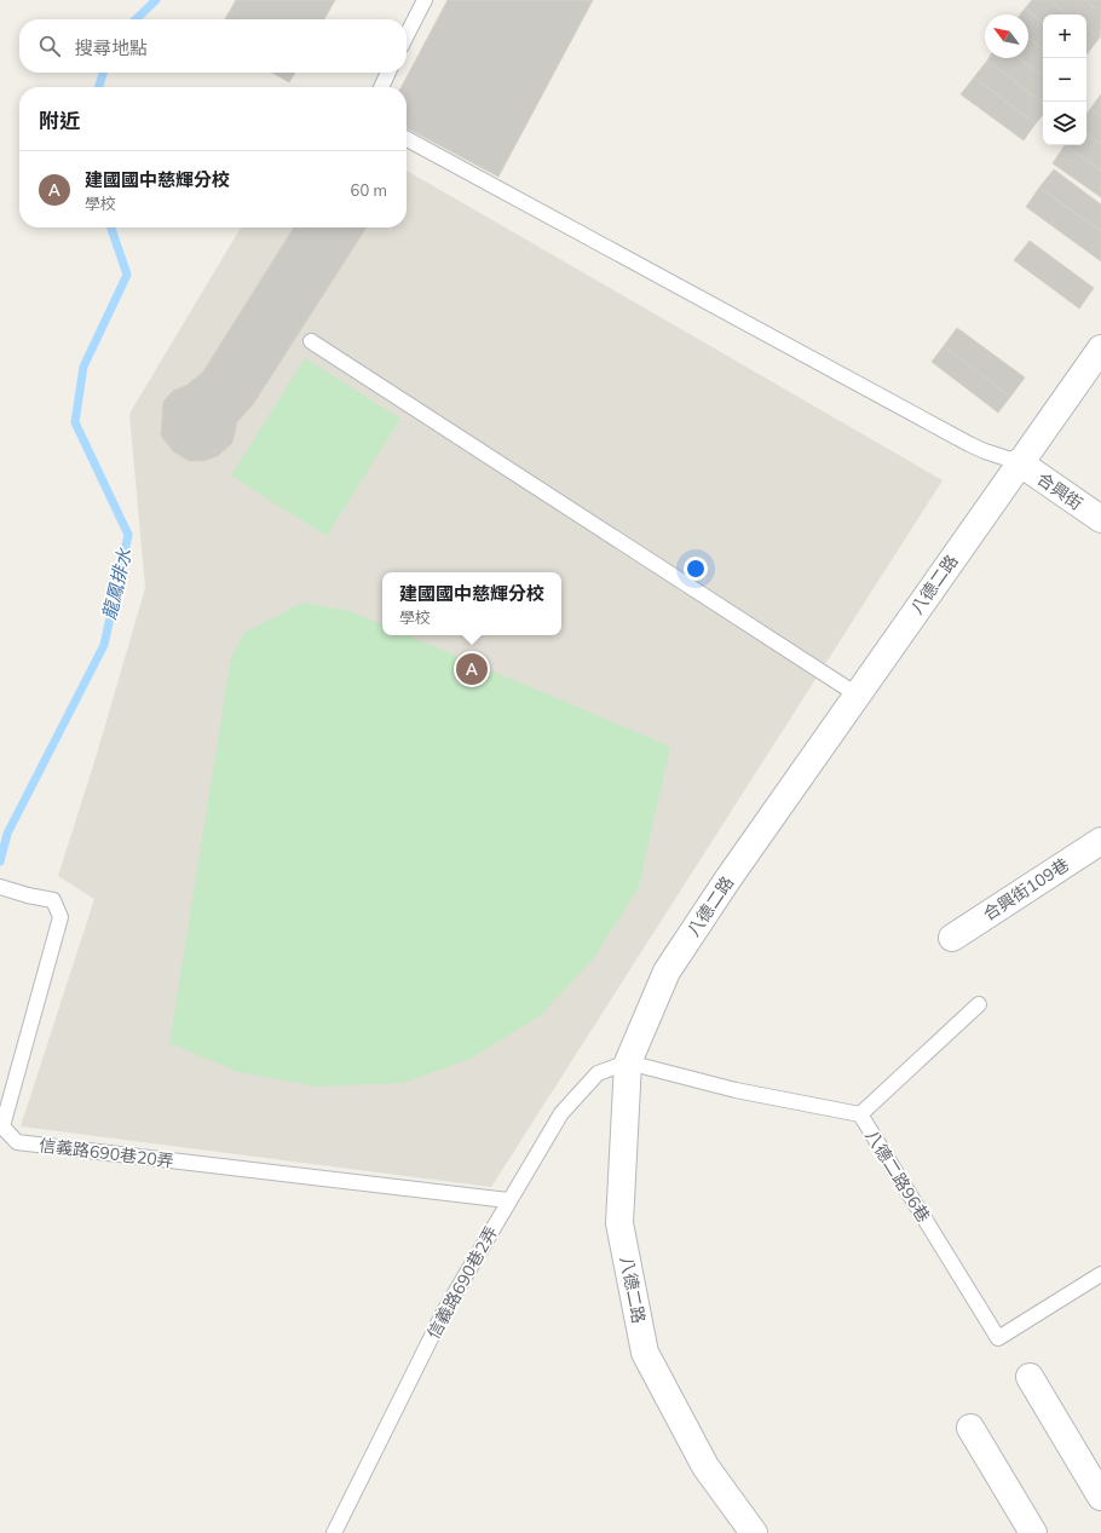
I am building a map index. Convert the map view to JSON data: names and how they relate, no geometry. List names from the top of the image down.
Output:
{
  "streets": {
    "street": ["合興街", "八德二路", "合興街109巷"],
    "lane": ["信義路690巷20弄", "八德二路96巷", "信義路690巷2弄"]
  },
  "crossings": [
    ["合興街", "八德二路"],
    ["八德二路", "八德二路96巷"],
    ["八德二路", "信義路690巷2弄"],
    ["信義路690巷20弄", "信義路690巷2弄"],
    ["八德二路96巷", "信義路690巷2弄"]
  ],
  "water": ["龍鳳排水"],
  "north": "top left",
  "page": {
    "map_buttons": ["+", "−"],
    "search": "搜尋地點",
    "heading": "附近",
    "list": [
      {
        "mark": "A",
        "name": "建國國中慈輝分校",
        "note": "學校",
        "value": "60 m"
      }
    ],
    "popup": ["建國國中慈輝分校", "學校"],
    "pins": "A"
  }
}
